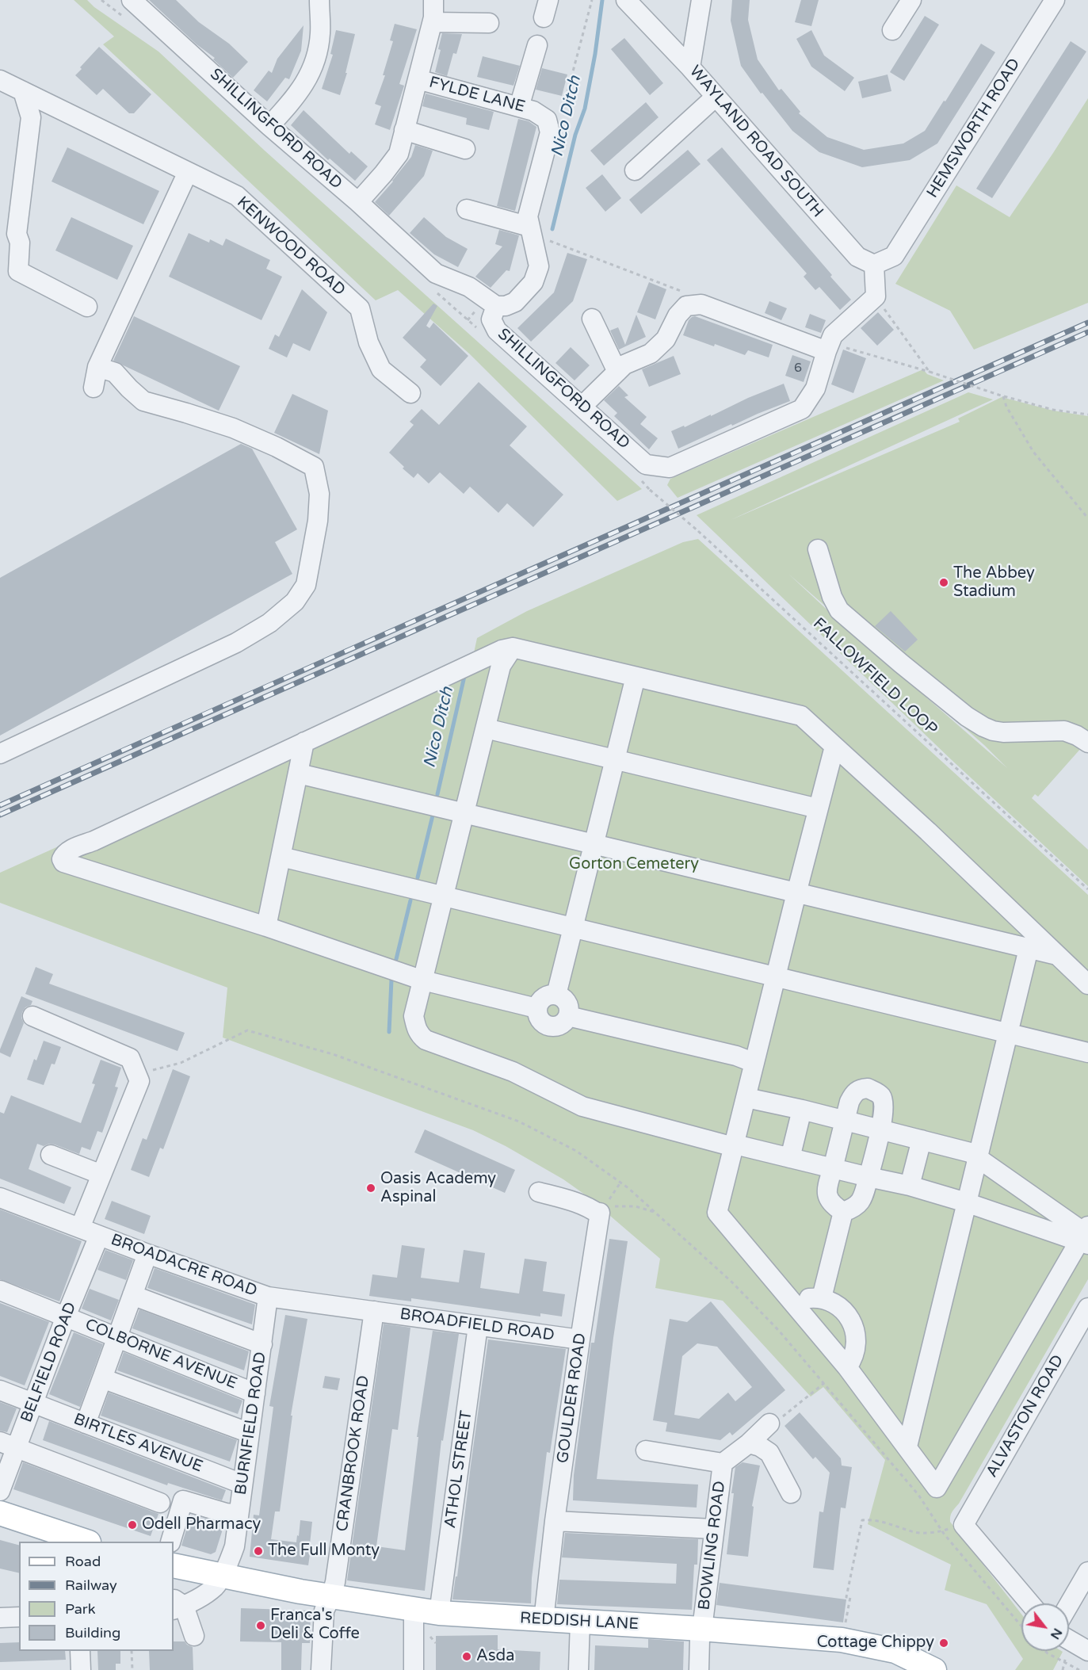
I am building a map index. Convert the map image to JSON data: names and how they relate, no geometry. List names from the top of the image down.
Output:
{
  "streets": {
    "main road": ["REDDISH LANE"],
    "street": [
      "FYLDE LANE",
      "HEMSWORTH ROAD",
      "SHILLINGFORD ROAD",
      "WAYLAND ROAD SOUTH",
      "KENWOOD ROAD",
      "BROADACRE ROAD",
      "BROADFIELD ROAD",
      "COLBORNE AVENUE",
      "BELFIELD ROAD",
      "GOULDER ROAD",
      "ALVASTON ROAD",
      "BURNFIELD ROAD",
      "BIRTLES AVENUE",
      "CRANBROOK ROAD",
      "ATHOL STREET",
      "BOWLING ROAD"
    ],
    "path": ["FALLOWFIELD LOOP"]
  },
  "crossings": [
    ["HEMSWORTH ROAD", "WAYLAND ROAD SOUTH"],
    ["BROADACRE ROAD", "BROADFIELD ROAD"],
    ["BROADACRE ROAD", "BELFIELD ROAD"],
    ["BROADACRE ROAD", "BURNFIELD ROAD"],
    ["BROADACRE ROAD", "CRANBROOK ROAD"],
    ["BROADFIELD ROAD", "GOULDER ROAD"],
    ["BROADFIELD ROAD", "CRANBROOK ROAD"],
    ["BROADFIELD ROAD", "ATHOL STREET"],
    ["COLBORNE AVENUE", "BELFIELD ROAD"],
    ["COLBORNE AVENUE", "BURNFIELD ROAD"],
    ["BELFIELD ROAD", "BIRTLES AVENUE"],
    ["GOULDER ROAD", "REDDISH LANE"],
    ["BURNFIELD ROAD", "BIRTLES AVENUE"],
    ["BURNFIELD ROAD", "REDDISH LANE"],
    ["CRANBROOK ROAD", "REDDISH LANE"],
    ["ATHOL STREET", "REDDISH LANE"],
    ["BOWLING ROAD", "REDDISH LANE"]
  ],
  "water": ["Nico Ditch"],
  "parks": ["Gorton Cemetery"],
  "places": [
    "The Abbey Stadium",
    "Oasis Academy Aspinal",
    "Odell Pharmacy",
    "The Full Monty",
    "Franca's Deli & Coffe",
    "Cottage Chippy",
    "Asda"
  ],
  "house_numbers": ["6"],
  "legend": [
    "Road",
    "Railway",
    "Park",
    "Building"
  ],
  "north": "bottom right"
}
